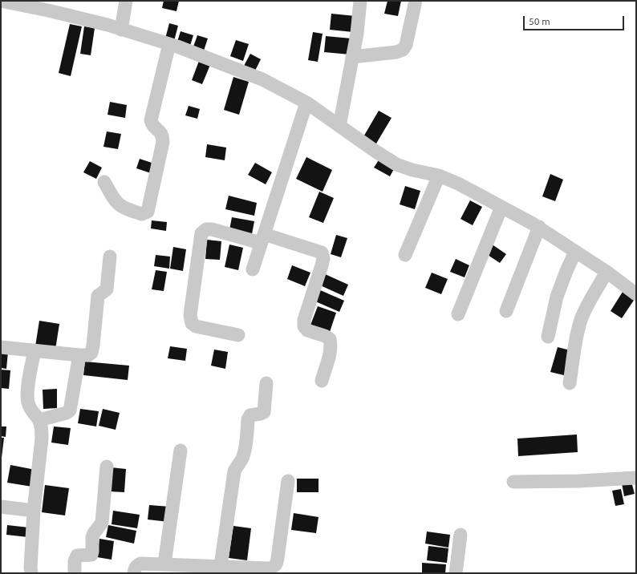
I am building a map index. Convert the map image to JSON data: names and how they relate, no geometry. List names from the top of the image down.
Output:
{
  "scale_bar": "50 m"
}
